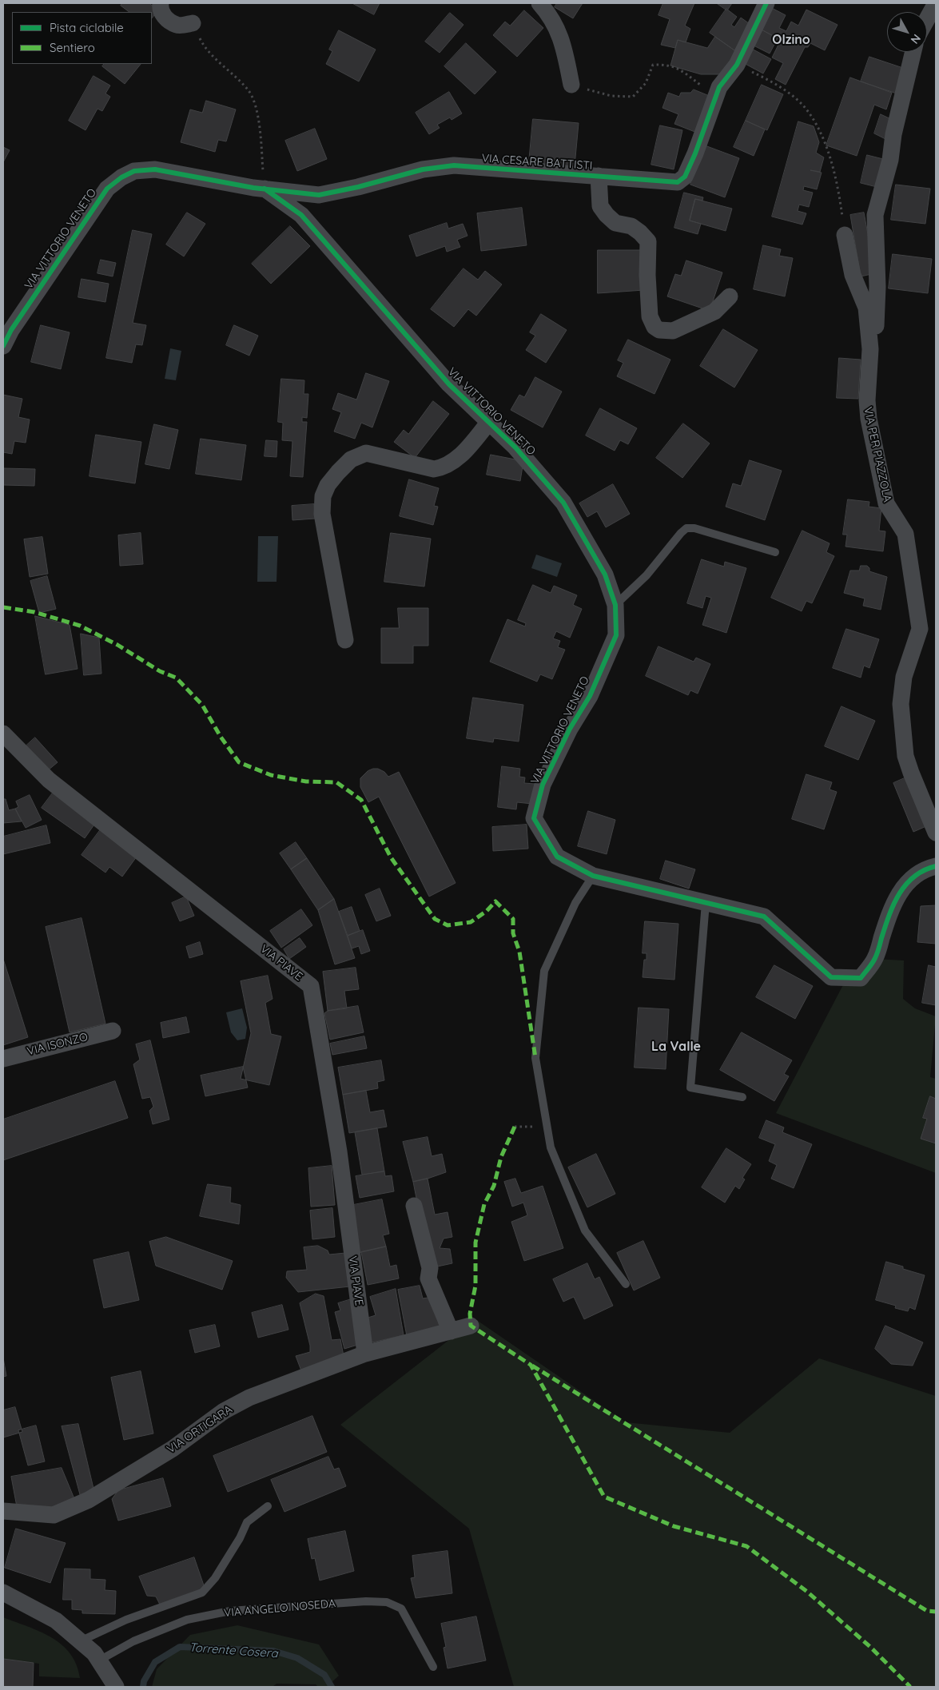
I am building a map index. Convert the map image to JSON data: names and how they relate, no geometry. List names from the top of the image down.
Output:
{
  "streets": {
    "street": [
      "VIA CESARE BATTISTI",
      "VIA VITTORIO VENETO",
      "VIA PER PIAZZOLA",
      "VIA PIAVE",
      "VIA ISONZO",
      "VIA ORTIGARA"
    ],
    "lane": ["VIA ANGELO NOSEDA"]
  },
  "crossings": [
    ["VIA CESARE BATTISTI", "VIA VITTORIO VENETO"],
    ["VIA PIAVE", "VIA ORTIGARA"]
  ],
  "districts": ["Olzino", "La Valle"],
  "water": ["Torrente Cosera"],
  "legend": ["Pista ciclabile", "Sentiero"],
  "north": "bottom right"
}
